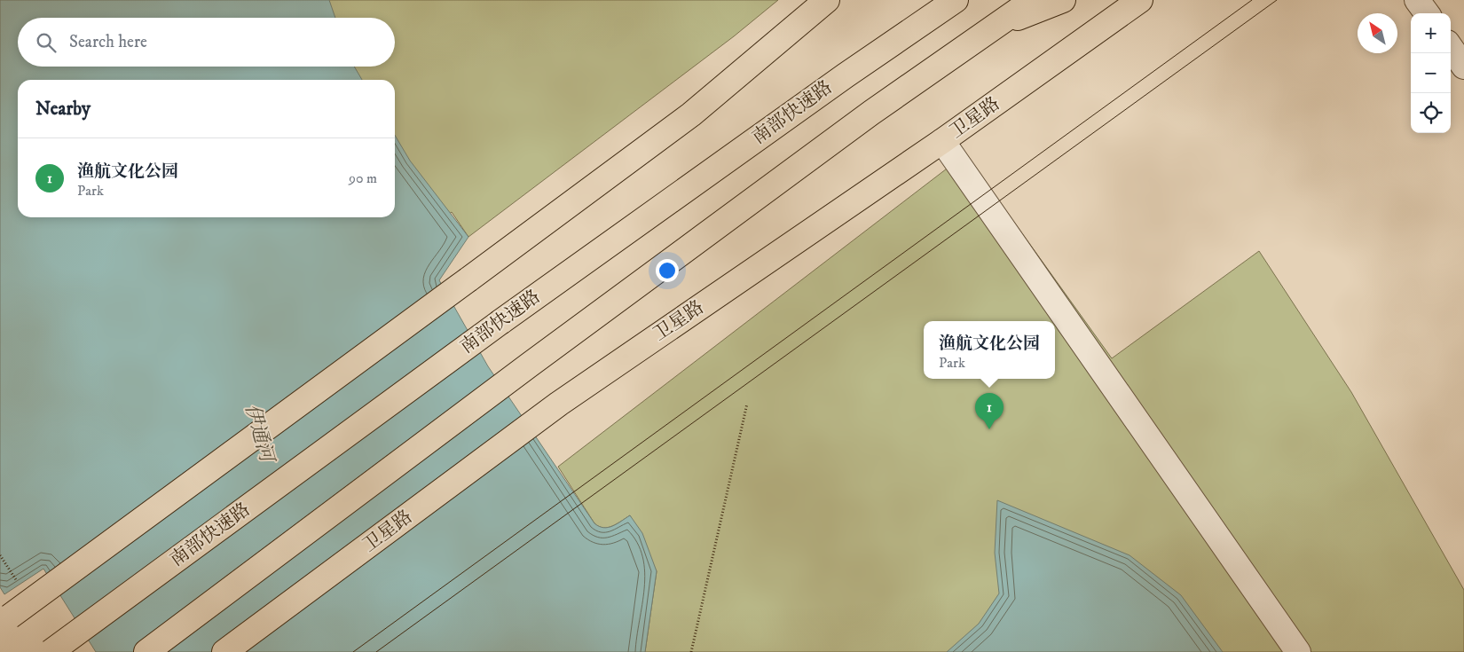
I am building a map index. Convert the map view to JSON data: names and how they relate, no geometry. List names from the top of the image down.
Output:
{
  "streets": {
    "main road": ["南部快速路", "卫星路"]
  },
  "water": ["伊通河"],
  "north": "top left",
  "page": {
    "map_buttons": ["+", "−"],
    "search": "Search here",
    "heading": "Nearby",
    "list": [
      {
        "mark": "1",
        "name": "渔航文化公园",
        "note": "Park",
        "value": "90 m"
      }
    ],
    "popup": ["渔航文化公园", "Park"],
    "pins": "1"
  }
}
